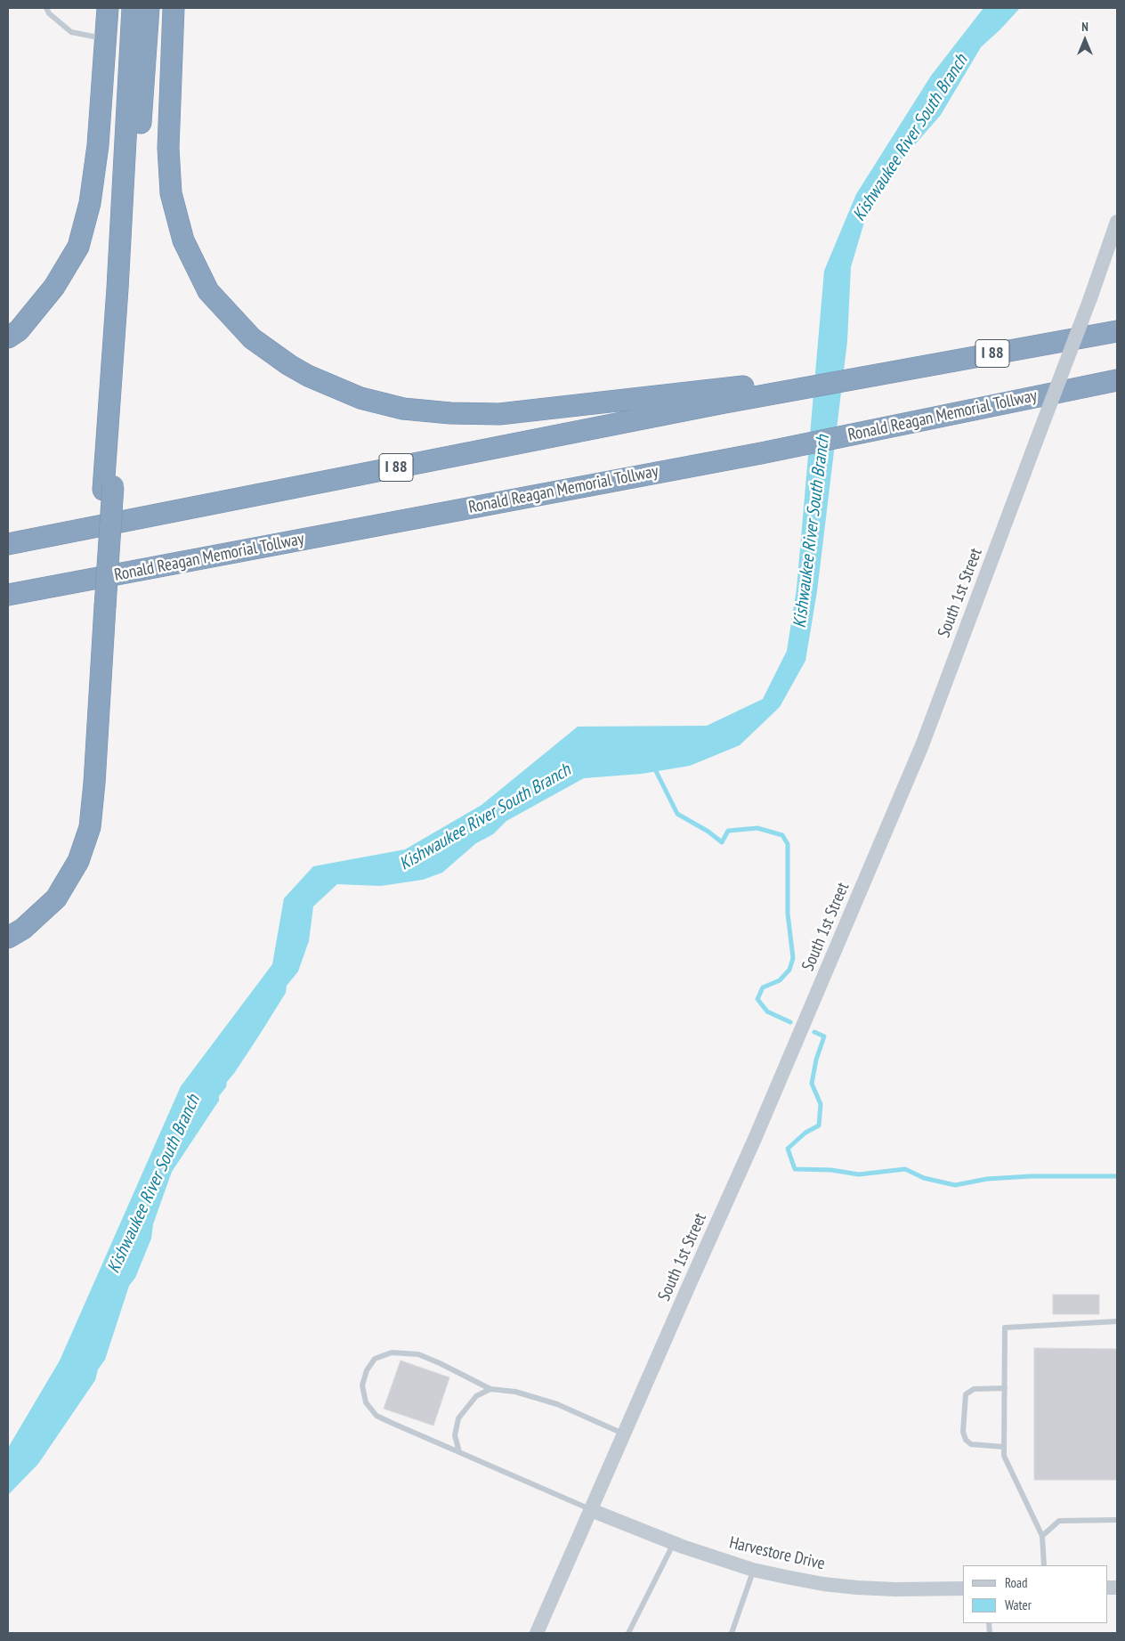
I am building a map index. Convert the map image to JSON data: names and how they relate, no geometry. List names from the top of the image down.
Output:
{
  "streets": {
    "highway": ["I 88", "Ronald Reagan Memorial Tollway"],
    "street": ["South 1st Street", "Harvestore Drive"]
  },
  "crossings": [
    ["South 1st Street", "Harvestore Drive"]
  ],
  "water": ["Kishwaukee River South Branch"],
  "legend": ["Road", "Water"],
  "north": "top"
}
